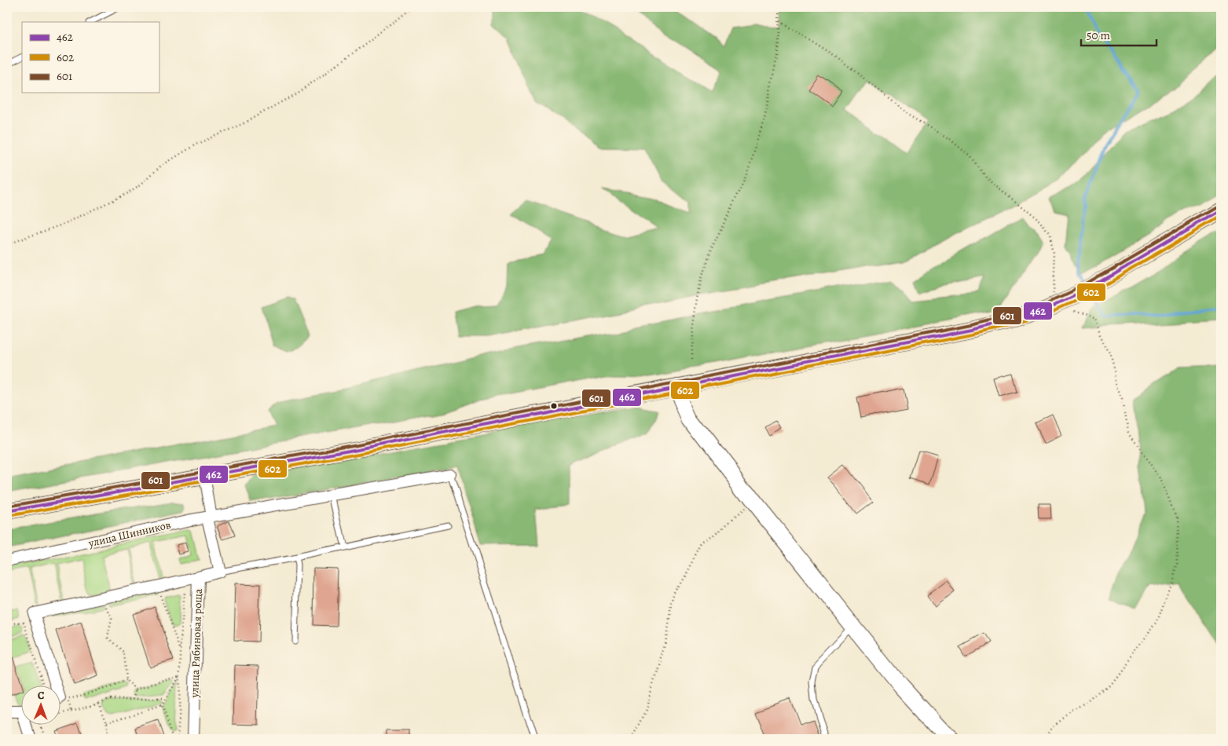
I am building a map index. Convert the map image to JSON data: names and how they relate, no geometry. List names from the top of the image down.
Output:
{
  "streets": {
    "street": ["улица Шинников", "улица Рябиновая роща"]
  },
  "lines": ["transit line 601", "transit line 462", "transit line 602"],
  "legend": ["462", "602", "601"],
  "scale_bar": "50 m",
  "north": "top"
}
